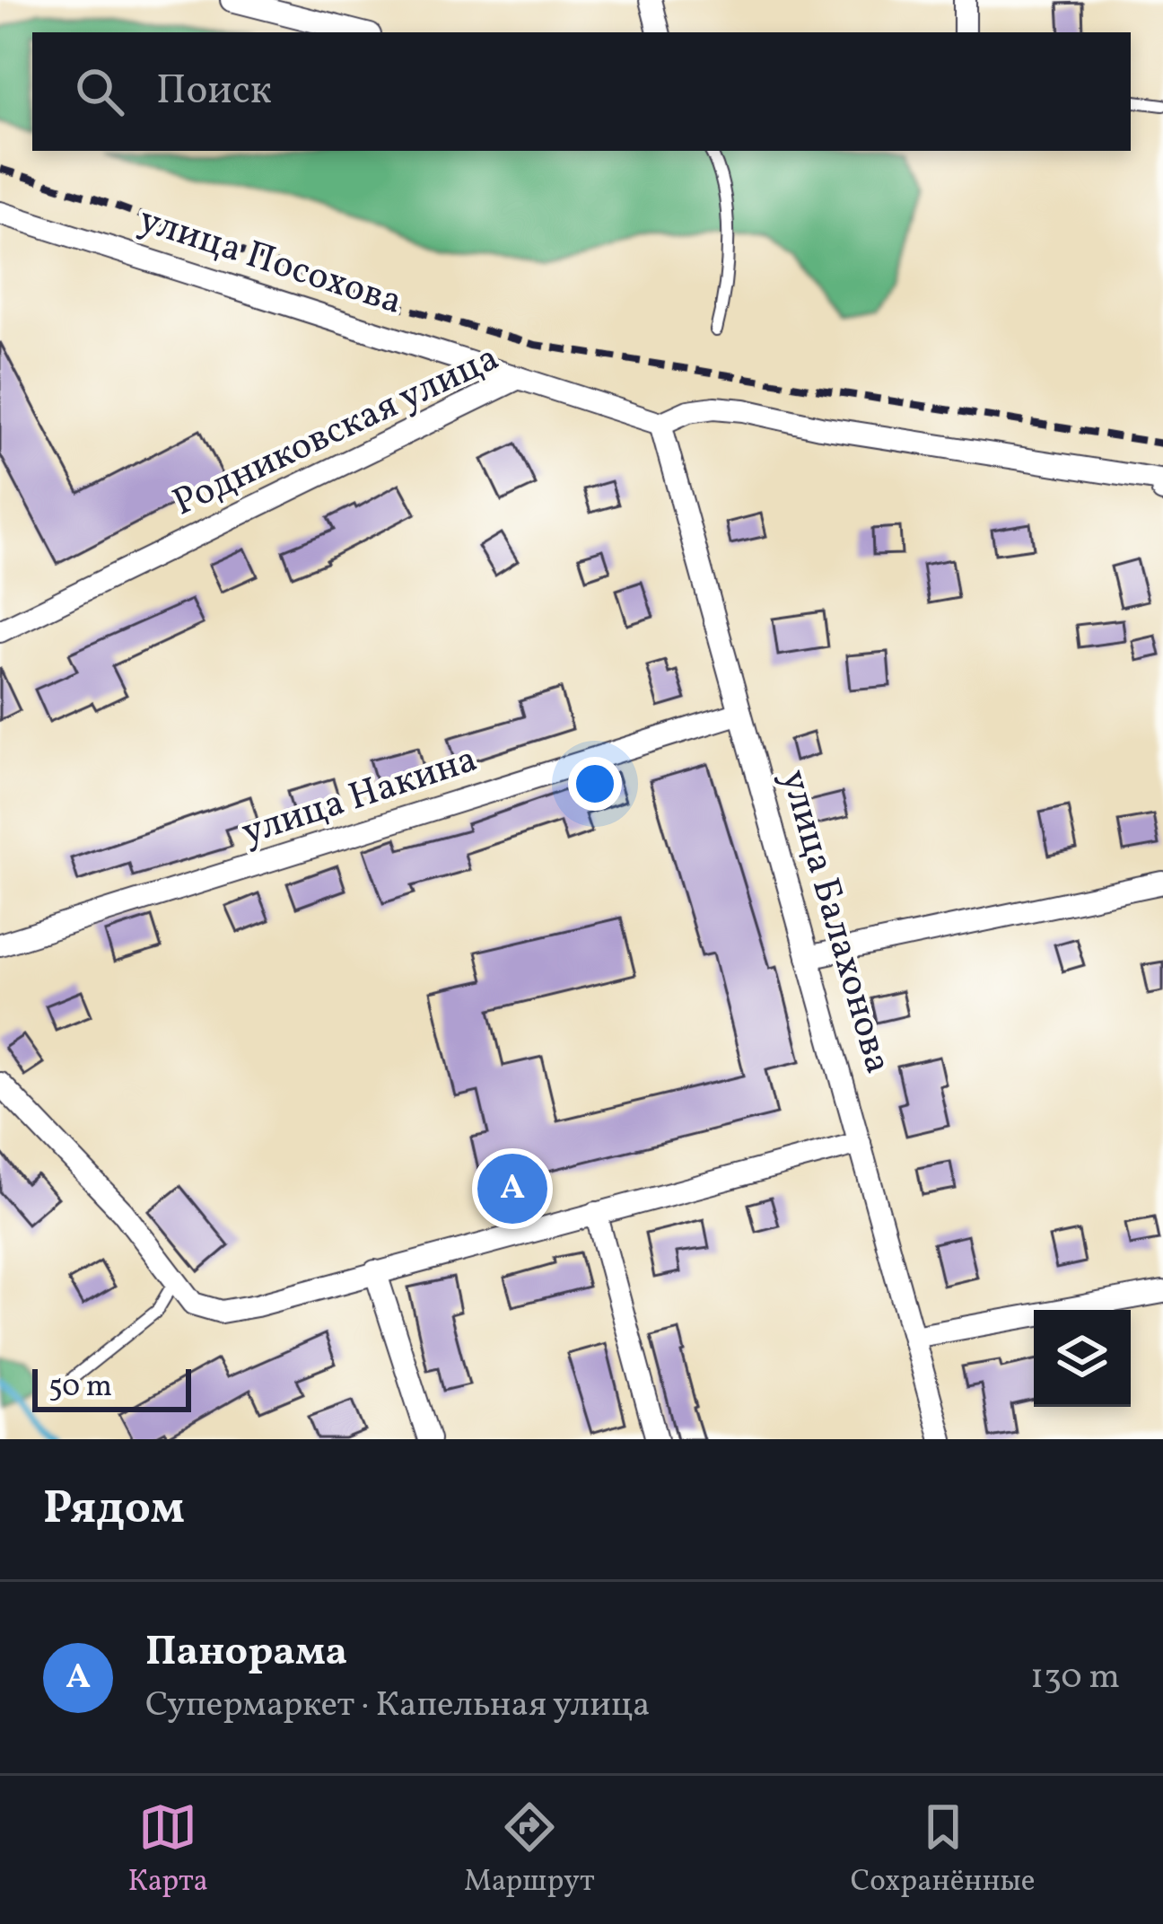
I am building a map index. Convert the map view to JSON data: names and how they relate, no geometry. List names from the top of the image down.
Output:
{
  "streets": {
    "street": [
      "улица Посохова",
      "Родниковская улица",
      "улица Накина",
      "улица Балахонова"
    ]
  },
  "crossings": [
    ["улица Посохова", "Родниковская улица"],
    ["Родниковская улица", "улица Балахонова"],
    ["улица Накина", "улица Балахонова"]
  ],
  "scale_bar": "50 m",
  "page": {
    "search": "Поиск",
    "pins": "A",
    "scale": "50 m",
    "heading": "Рядом",
    "list": [
      {
        "mark": "A",
        "name": "Панорама",
        "note": "Супермаркет · Капельная улица",
        "value": "130 m"
      }
    ],
    "nav": ["Карта", "Маршрут", "Сохранённые"]
  }
}
